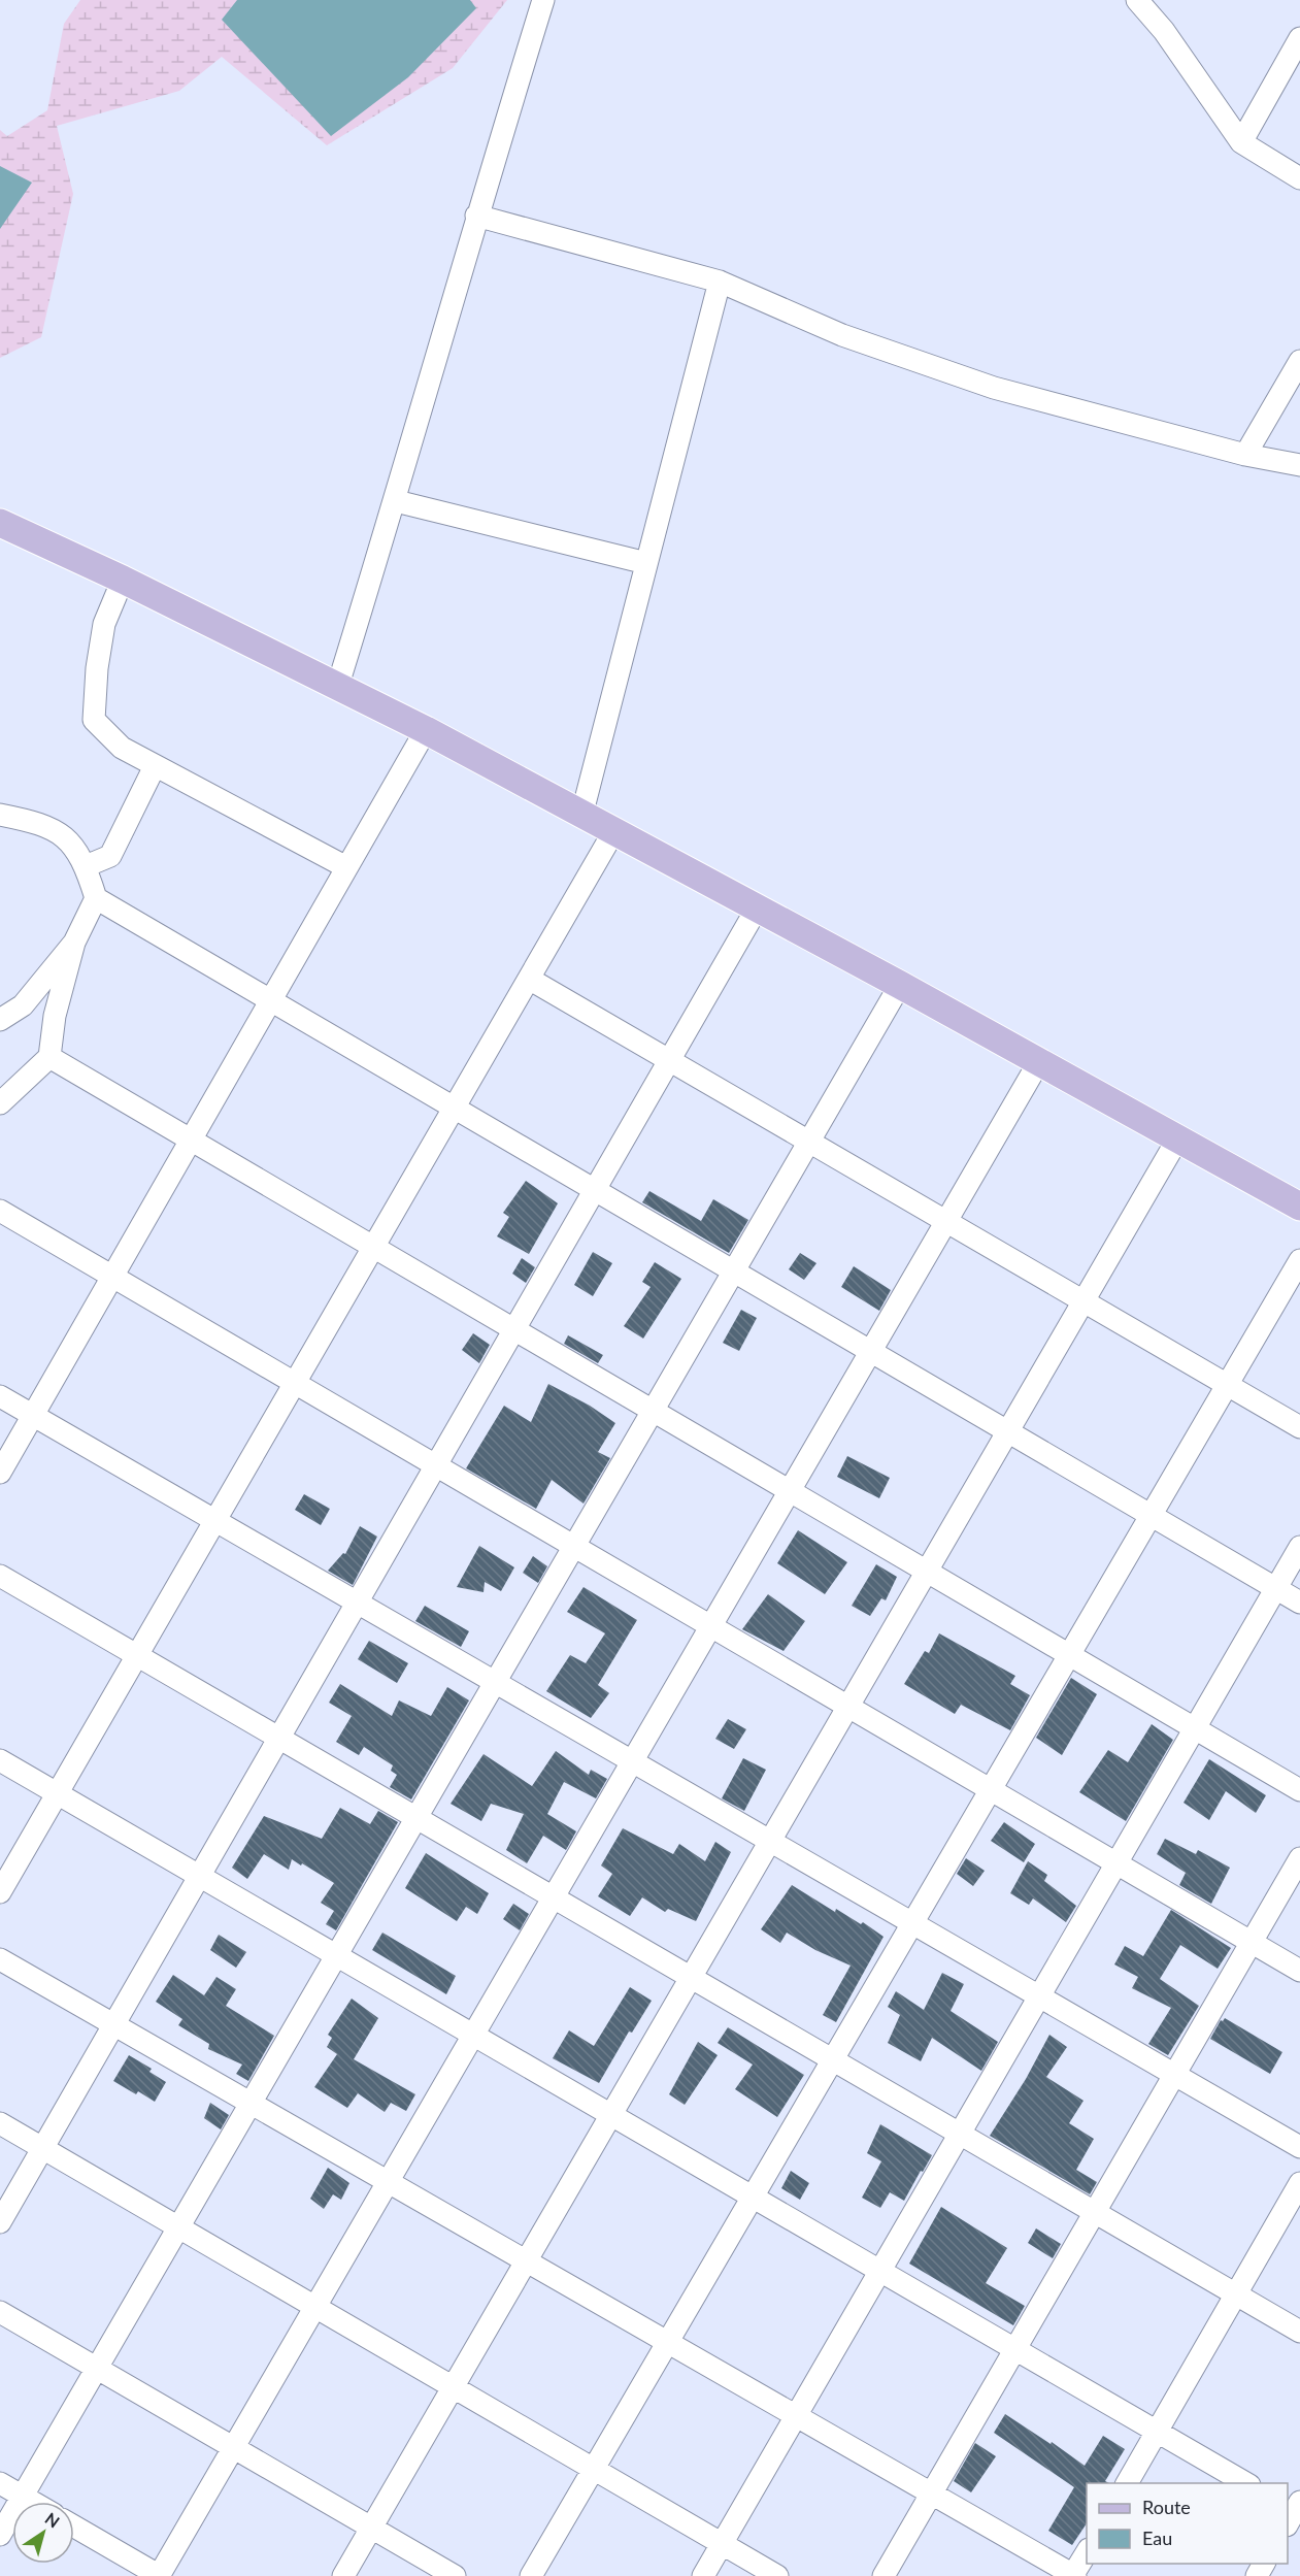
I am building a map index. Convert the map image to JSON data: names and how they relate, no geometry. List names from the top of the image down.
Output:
{
  "legend": ["Route", "Eau"],
  "north": "top right"
}
